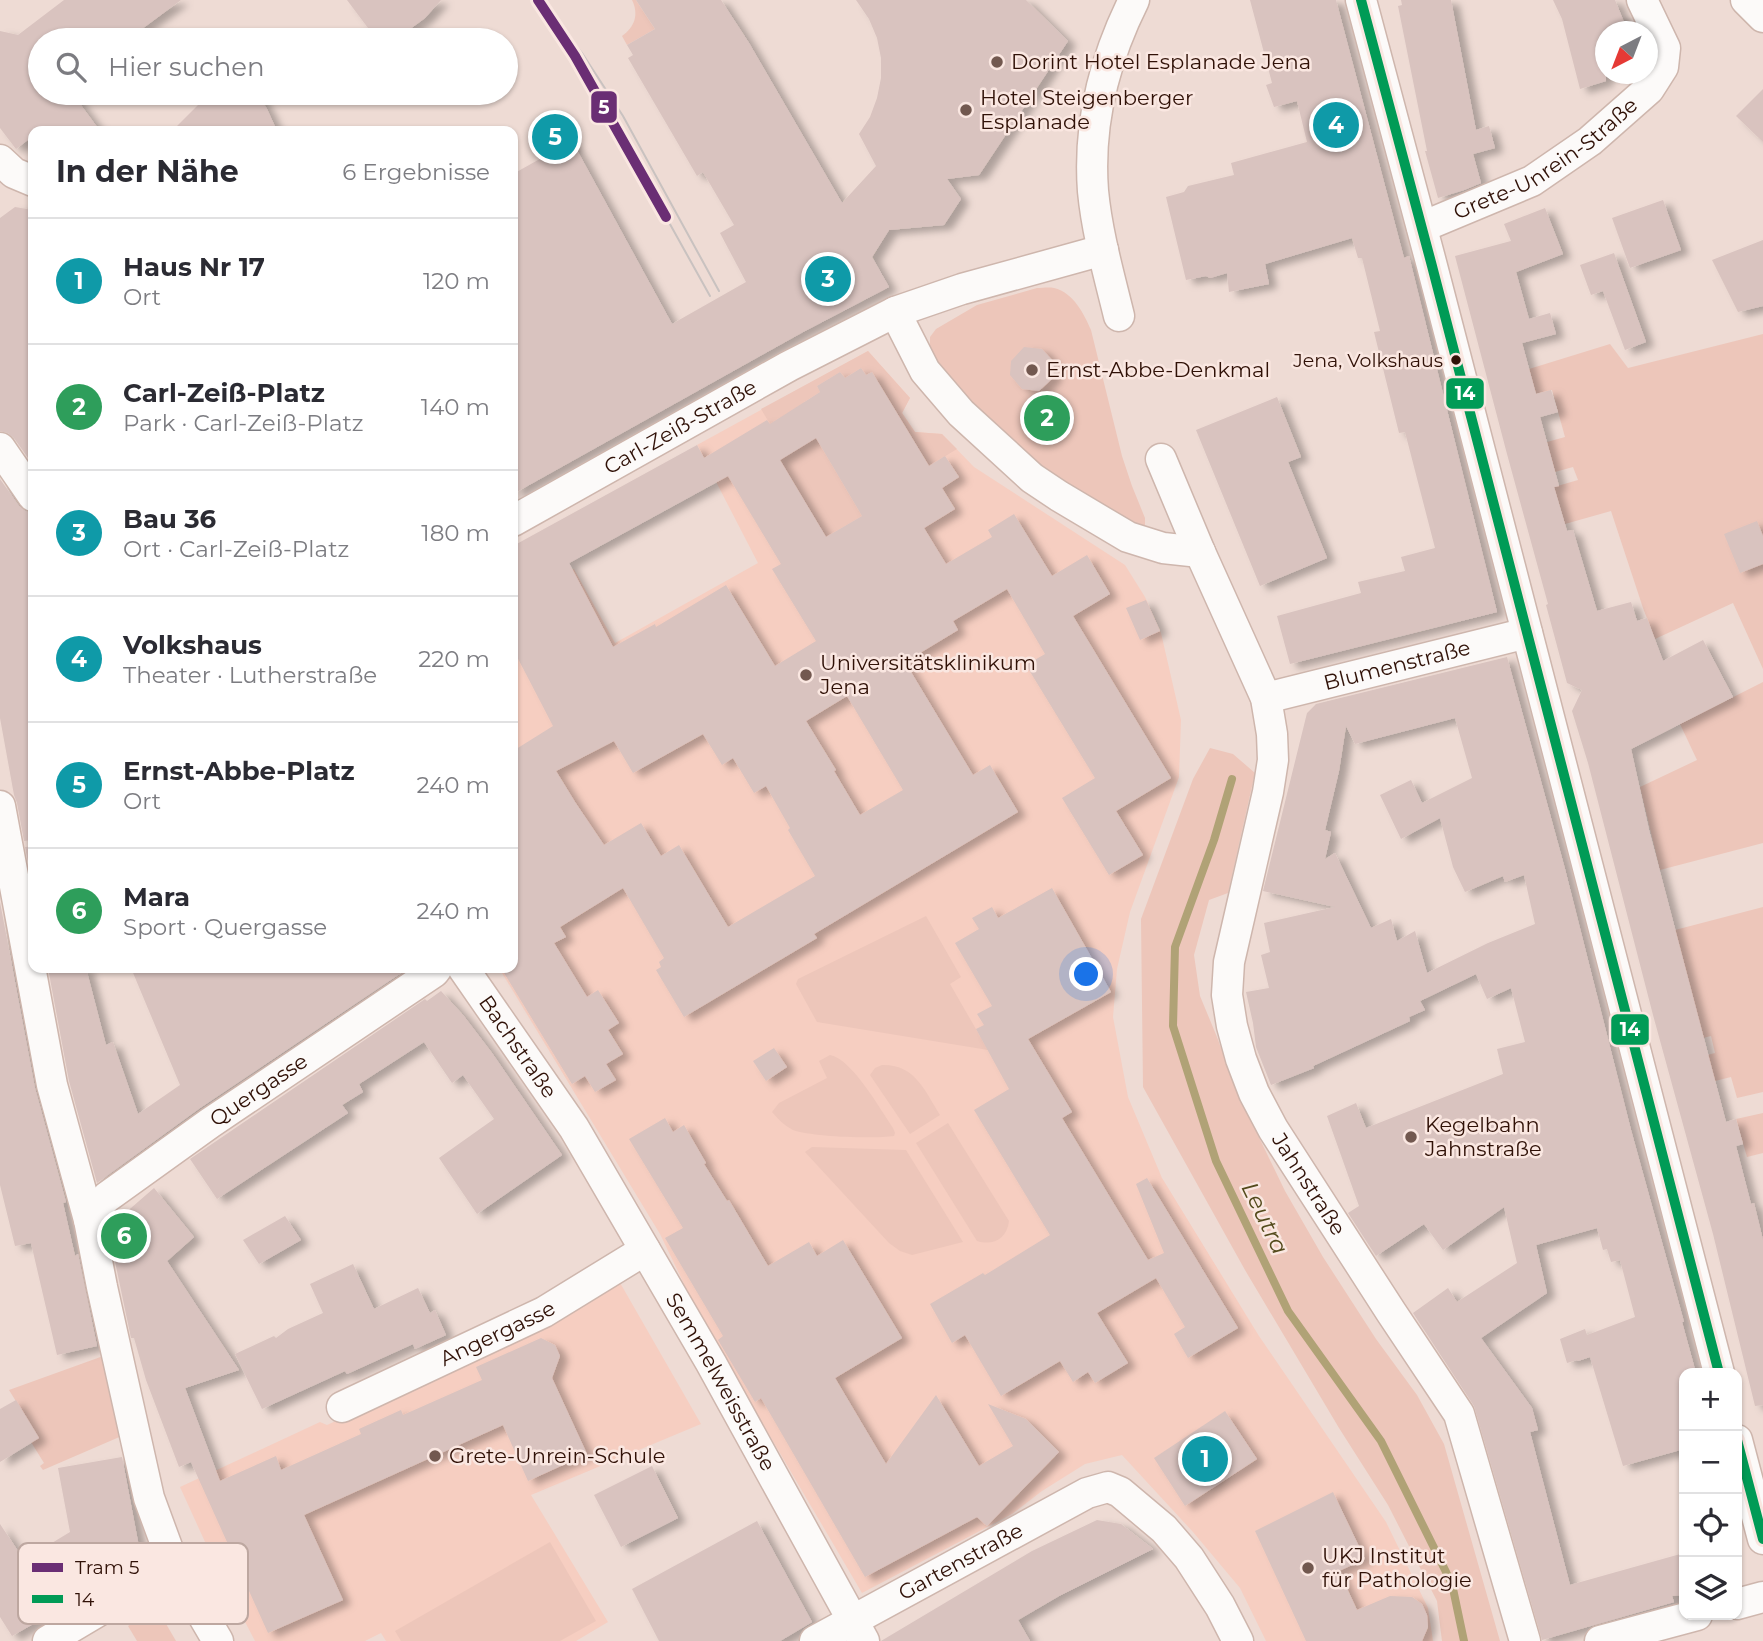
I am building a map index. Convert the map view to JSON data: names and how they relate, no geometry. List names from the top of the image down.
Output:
{
  "streets": {
    "street": [
      "Grete-Unrein-Straße",
      "Carl-Zeiß-Straße",
      "Blumenstraße",
      "Bachstraße",
      "Quergasse",
      "Jahnstraße",
      "Angergasse",
      "Semmelweisstraße",
      "Gartenstraße"
    ]
  },
  "crossings": [
    ["Blumenstraße", "Jahnstraße"],
    ["Bachstraße", "Semmelweisstraße"],
    ["Angergasse", "Semmelweisstraße"],
    ["Semmelweisstraße", "Gartenstraße"]
  ],
  "water": ["Leutra"],
  "places": [
    "Dorint Hotel Esplanade Jena",
    "Hotel Steigenberger Esplanade",
    "Jena, Volkshaus",
    "Ernst-Abbe-Denkmal",
    "Universitätsklinikum Jena",
    "Kegelbahn Jahnstraße",
    "Grete-Unrein-Schule",
    "UKJ Institut für Pathologie"
  ],
  "lines": ["tram line 5", "transit line 14"],
  "legend": ["Tram 5", "14"],
  "north": "bottom left",
  "page": {
    "search": "Hier suchen",
    "pins": [
      "4",
      "5",
      "3",
      "2",
      "6",
      "1"
    ],
    "heading": ["In der Nähe", "6 Ergebnisse"],
    "list": [
      {
        "mark": "1",
        "name": "Haus Nr 17",
        "note": "Ort",
        "value": "120 m"
      },
      {
        "mark": "2",
        "name": "Carl-Zeiß-Platz",
        "note": "Park · Carl-Zeiß-Platz",
        "value": "140 m"
      },
      {
        "mark": "3",
        "name": "Bau 36",
        "note": "Ort · Carl-Zeiß-Platz",
        "value": "180 m"
      },
      {
        "mark": "4",
        "name": "Volkshaus",
        "note": "Theater · Lutherstraße",
        "value": "220 m"
      },
      {
        "mark": "5",
        "name": "Ernst-Abbe-Platz",
        "note": "Ort",
        "value": "240 m"
      },
      {
        "mark": "6",
        "name": "Mara",
        "note": "Sport · Quergasse",
        "value": "240 m"
      }
    ],
    "map_buttons": ["+", "−"]
  }
}
